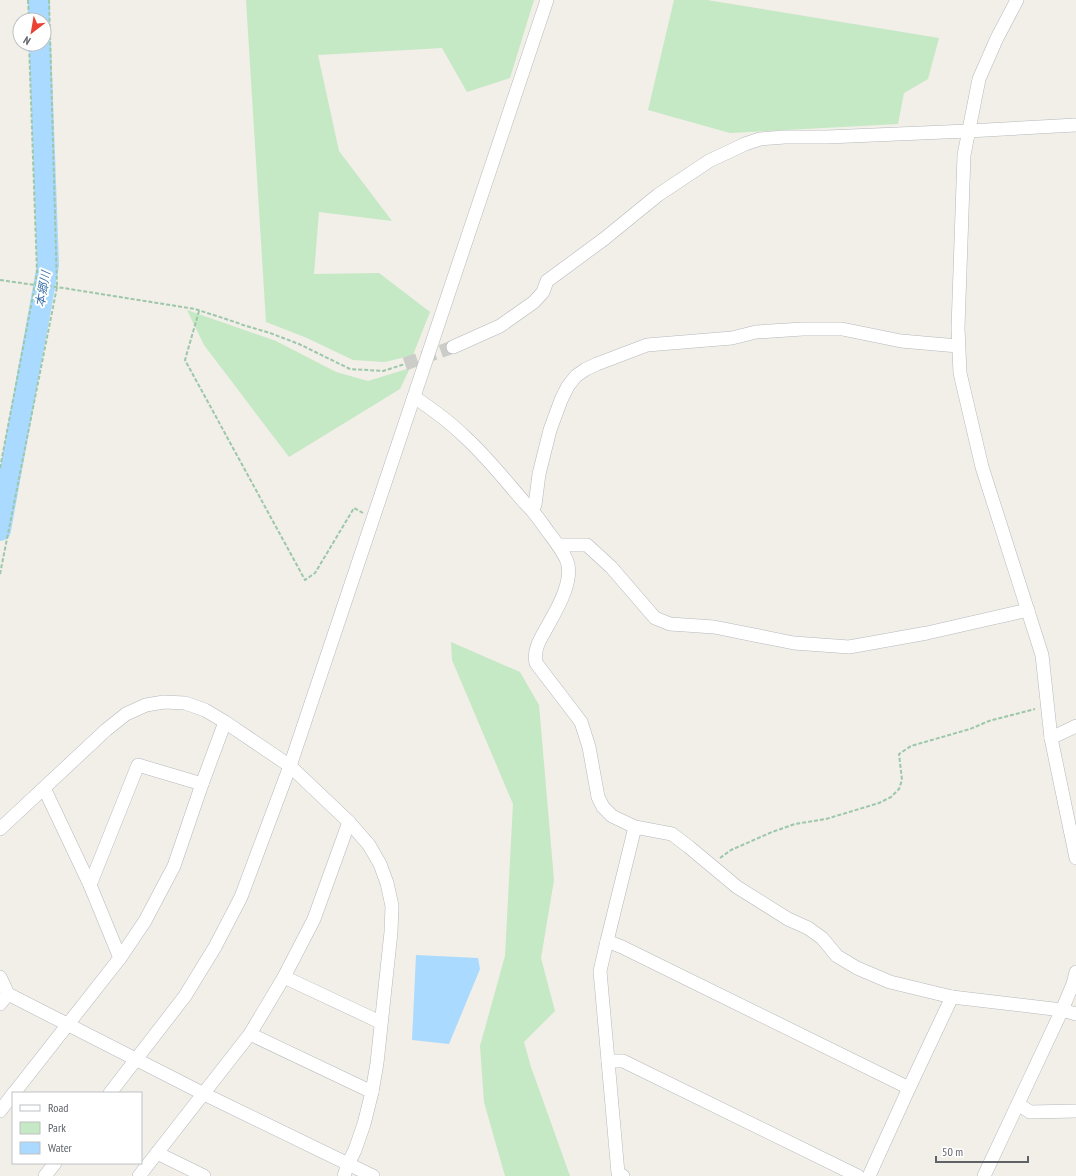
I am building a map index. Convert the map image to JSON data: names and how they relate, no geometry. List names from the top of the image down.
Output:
{
  "water": ["本郷川"],
  "legend": ["Road", "Park", "Water"],
  "scale_bar": "50 m",
  "north": "bottom left"
}
